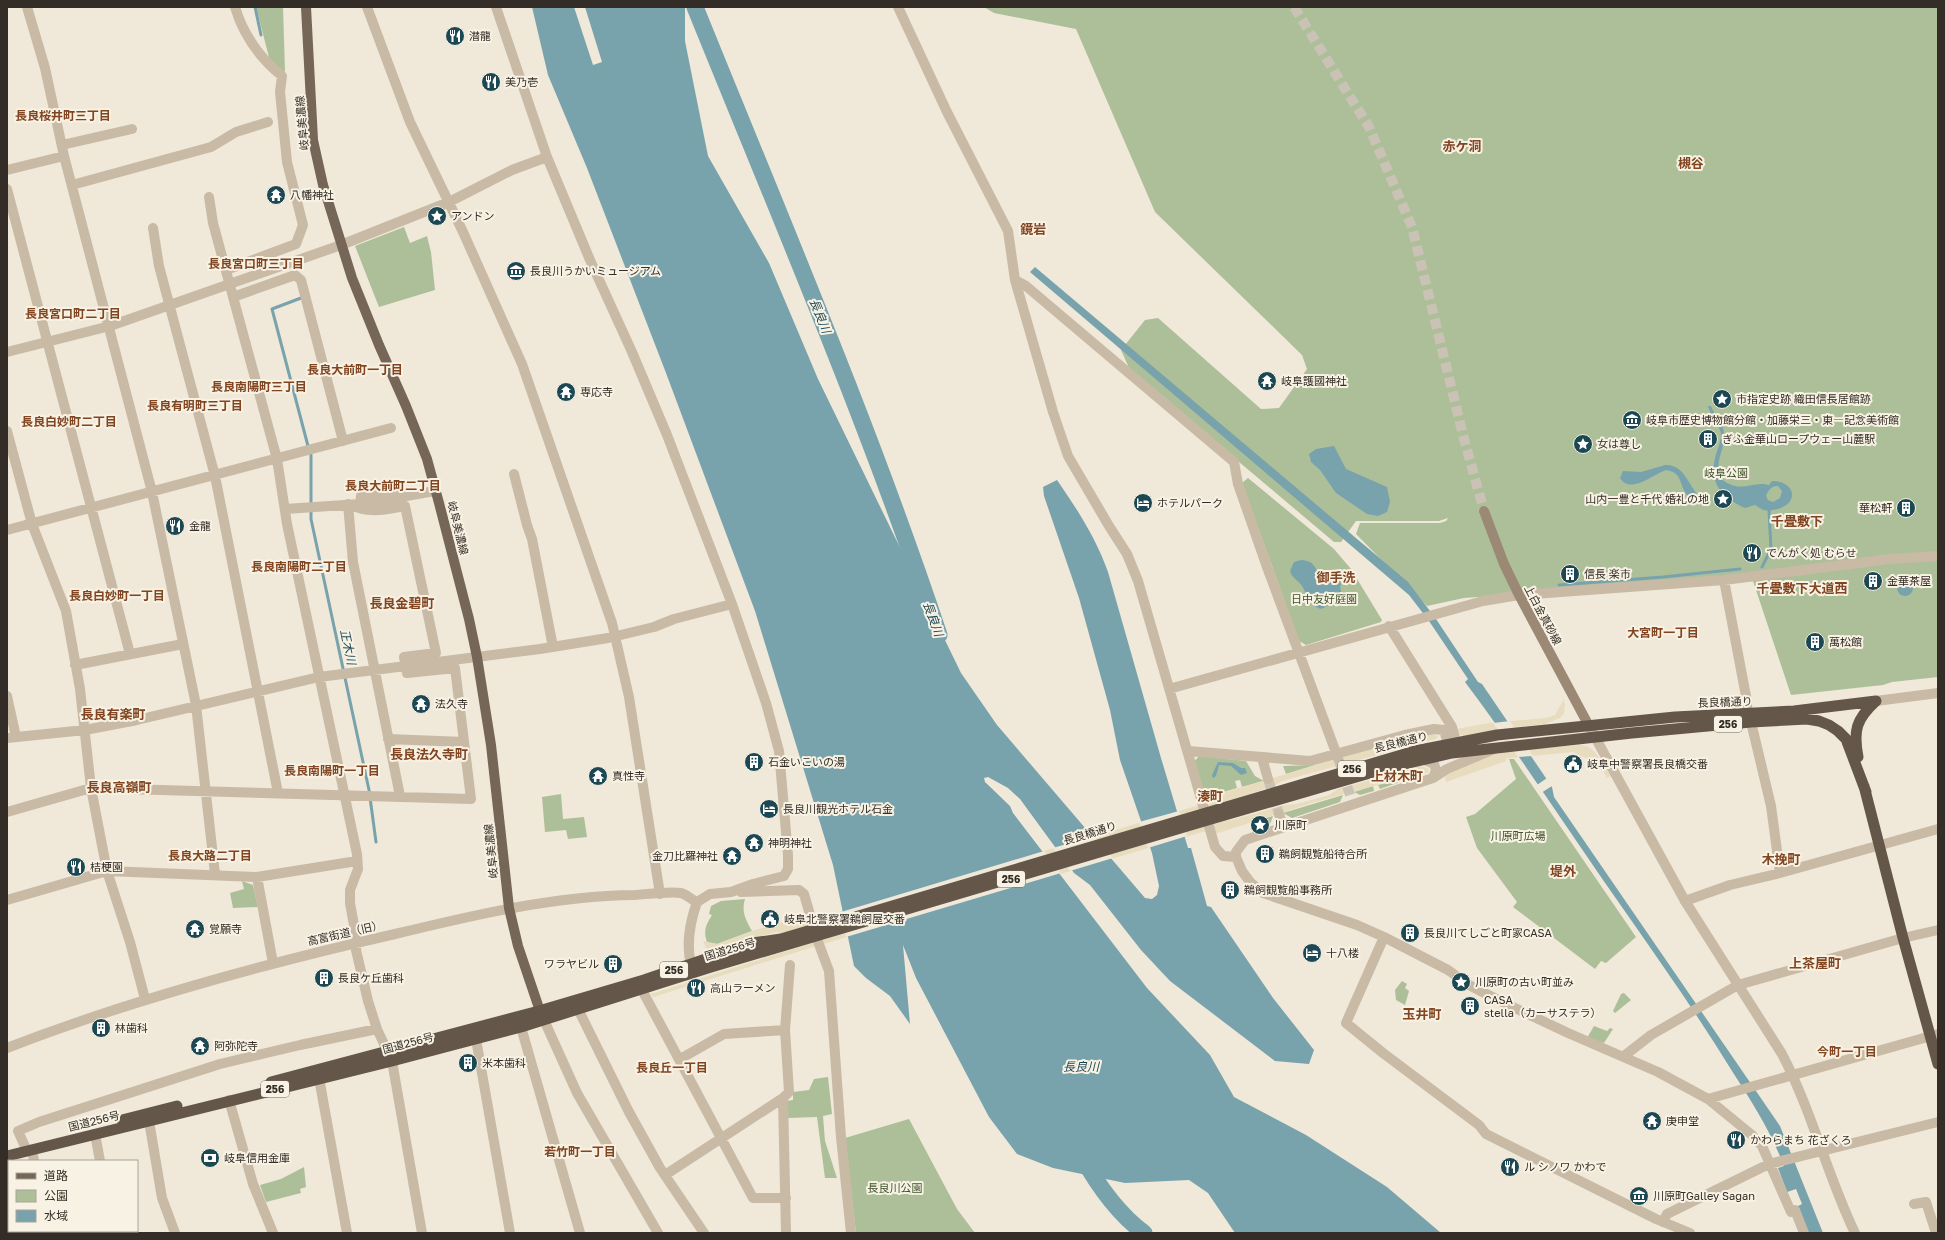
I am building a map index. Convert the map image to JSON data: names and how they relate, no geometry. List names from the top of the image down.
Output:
{
  "streets": {
    "highway": ["長良橋通り", "256", "国道256号"],
    "main road": ["岐阜美濃線", "上白金真砂線"],
    "street": ["高富街道（旧）"]
  },
  "crossings": [
    ["岐阜美濃線", "高富街道（旧）"],
    ["岐阜美濃線", "国道256号"],
    ["上白金真砂線", "長良橋通り"],
    ["長良橋通り", "国道256号"]
  ],
  "districts": [
    "長良桜井町三丁目",
    "赤ケ洞",
    "槻谷",
    "鏡岩",
    "長良宮口町三丁目",
    "長良宮口町二丁目",
    "長良大前町一丁目",
    "長良南陽町三丁目",
    "長良有明町三丁目",
    "長良白妙町二丁目",
    "長良大前町二丁目",
    "千畳敷下",
    "長良南陽町二丁目",
    "御手洗",
    "千畳敷下大道西",
    "長良白妙町一丁目",
    "長良金碧町",
    "大宮町一丁目",
    "長良有楽町",
    "長良法久寺町",
    "長良南陽町一丁目",
    "上材木町",
    "長良高嶺町",
    "湊町",
    "長良大路二丁目",
    "木挽町",
    "堤外",
    "上茶屋町",
    "玉井町",
    "今町一丁目",
    "長良丘一丁目",
    "若竹町一丁目"
  ],
  "water": ["長良川", "正木川"],
  "parks": [
    "岐阜公園",
    "日中友好庭園",
    "川原町広場",
    "長良川公園"
  ],
  "places": {
    "restaurant": [
      "潜龍",
      "美乃壱",
      "金龍",
      "でんがく処 むらせ",
      "桔梗園",
      "高山ラーメン",
      "かわらまち 花ざくろ",
      "ル シノワ かわで"
    ],
    "temple": [
      "八幡神社",
      "岐阜護國神社",
      "専応寺",
      "法久寺",
      "真性寺",
      "神明神社",
      "金刀比羅神社",
      "覚願寺",
      "阿弥陀寺",
      "庚申堂"
    ],
    "place": [
      "アンドン",
      "市指定史跡 織田信長居館跡",
      "女は尊し",
      "山内一豊と千代 婚礼の地",
      "川原町",
      "川原町の古い町並み"
    ],
    "museum": ["長良川うかいミュージアム", "岐阜市歴史博物館分館・加藤栄三・東―記念美術館", "川原町Galley Sagan"],
    "building": [
      "ぎふ金華山ロープウェー山麓駅",
      "華松軒",
      "信長 楽市",
      "金華茶屋",
      "萬松館",
      "石金いこいの湯",
      "鵜飼観覧船待合所",
      "鵜飼観覧船事務所",
      "長良川てしごと町家CASA",
      "ワラヤビル",
      "長良ケ丘歯科",
      "CASA stella（カーサステラ）",
      "林歯科",
      "米本歯科"
    ],
    "hotel": ["ホテルパーク", "長良川観光ホテル石金", "十八楼"],
    "public building": ["岐阜中警察署長良橋交番", "岐阜北警察署鵜飼屋交番"],
    "bank": ["岐阜信用金庫"]
  },
  "legend": ["道路", "公園", "水域"]
}
